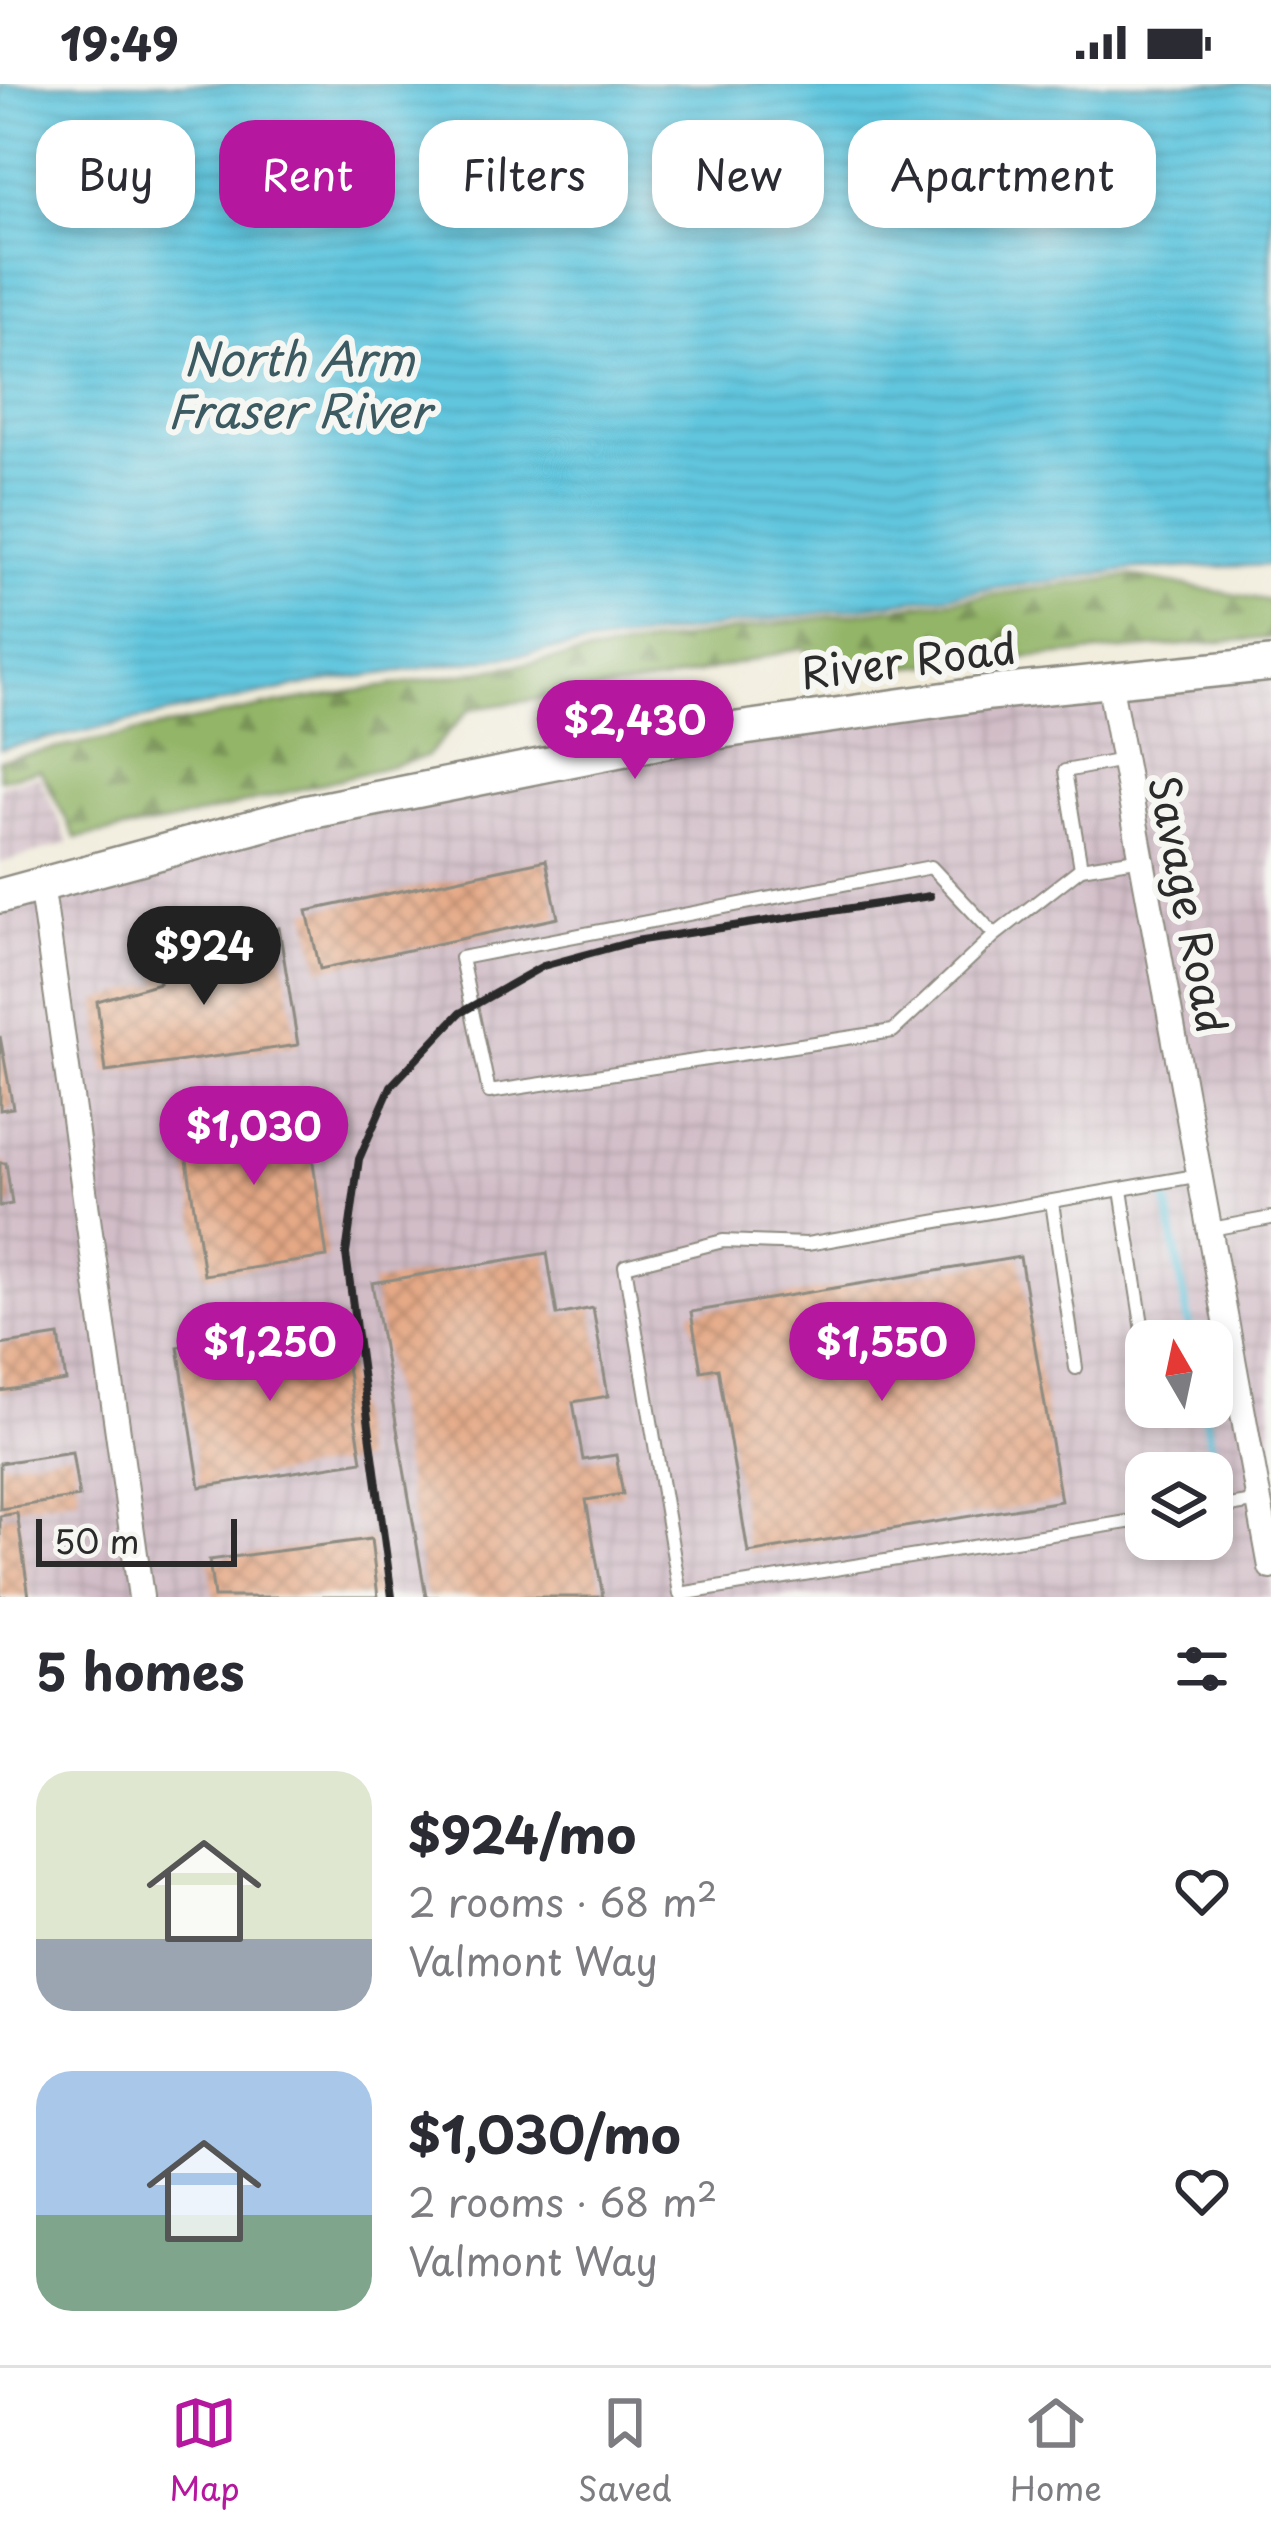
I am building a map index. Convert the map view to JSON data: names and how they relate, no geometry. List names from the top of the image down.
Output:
{
  "streets": {
    "street": ["River Road", "Savage Road"]
  },
  "crossings": [
    ["River Road", "Savage Road"]
  ],
  "water": ["North Arm Fraser River"],
  "scale_bar": "50 m",
  "north": "top",
  "page": {
    "status": "19:49",
    "chip": [
      "Buy",
      "Rent",
      "Filters",
      "New",
      "Apartment"
    ],
    "price": [
      "$2,430",
      "$924",
      "$1,030",
      "$1,250",
      "$1,550"
    ],
    "scale": "50 m",
    "heading": "5 homes",
    "list": [
      {
        "name": "$924/mo",
        "note": "2 rooms · 68 m² · Valmont Way"
      },
      {
        "name": "$1,030/mo",
        "note": "2 rooms · 68 m² · Valmont Way"
      }
    ],
    "tabs": ["Map", "Saved", "Home"]
  }
}
